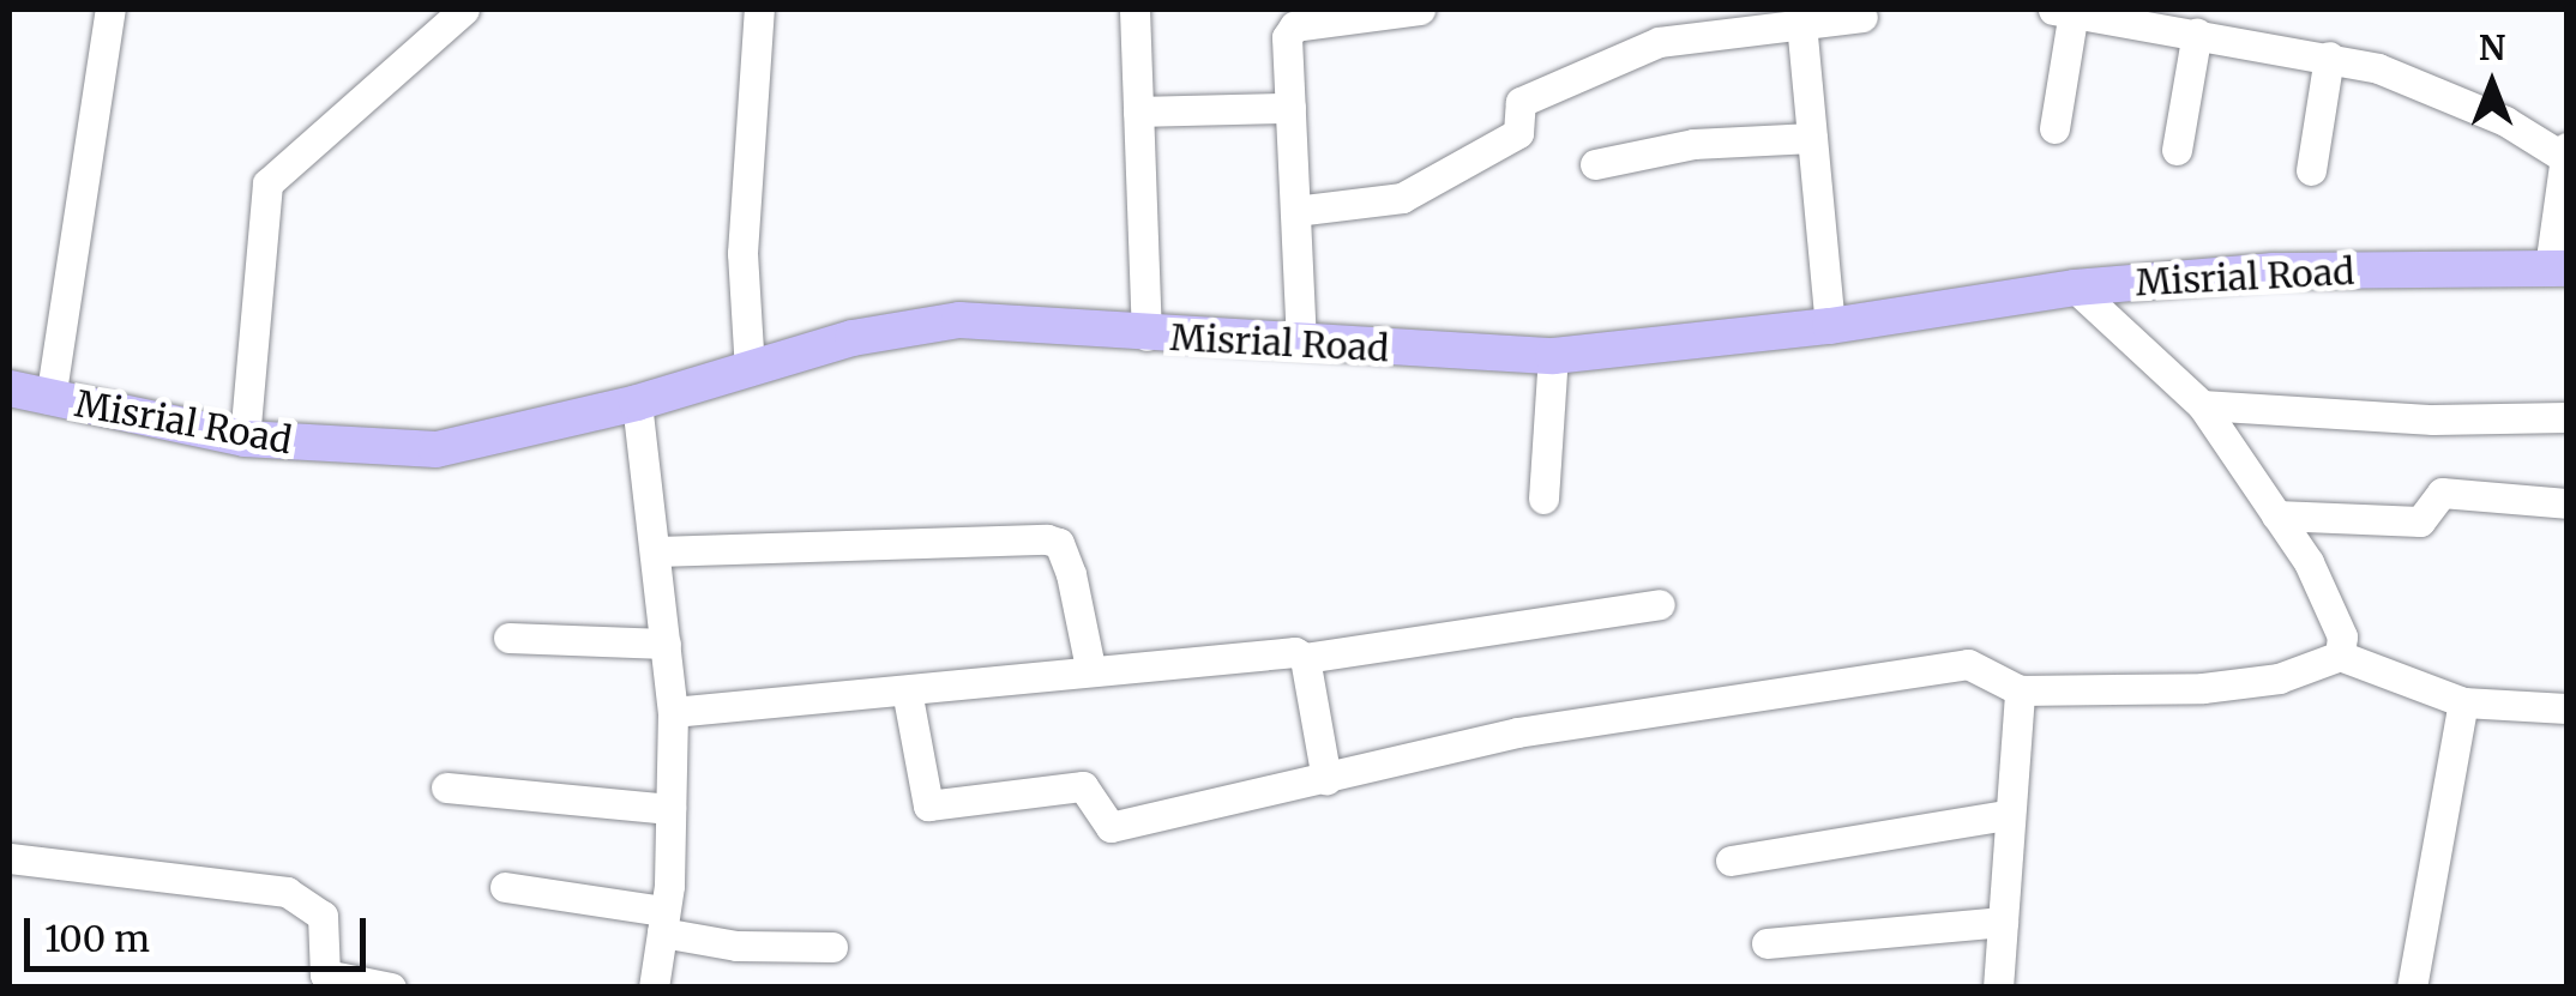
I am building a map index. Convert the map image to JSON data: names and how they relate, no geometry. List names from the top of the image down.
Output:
{
  "streets": {
    "main road": ["Misrial Road"]
  },
  "scale_bar": "100 m",
  "north": "top"
}
